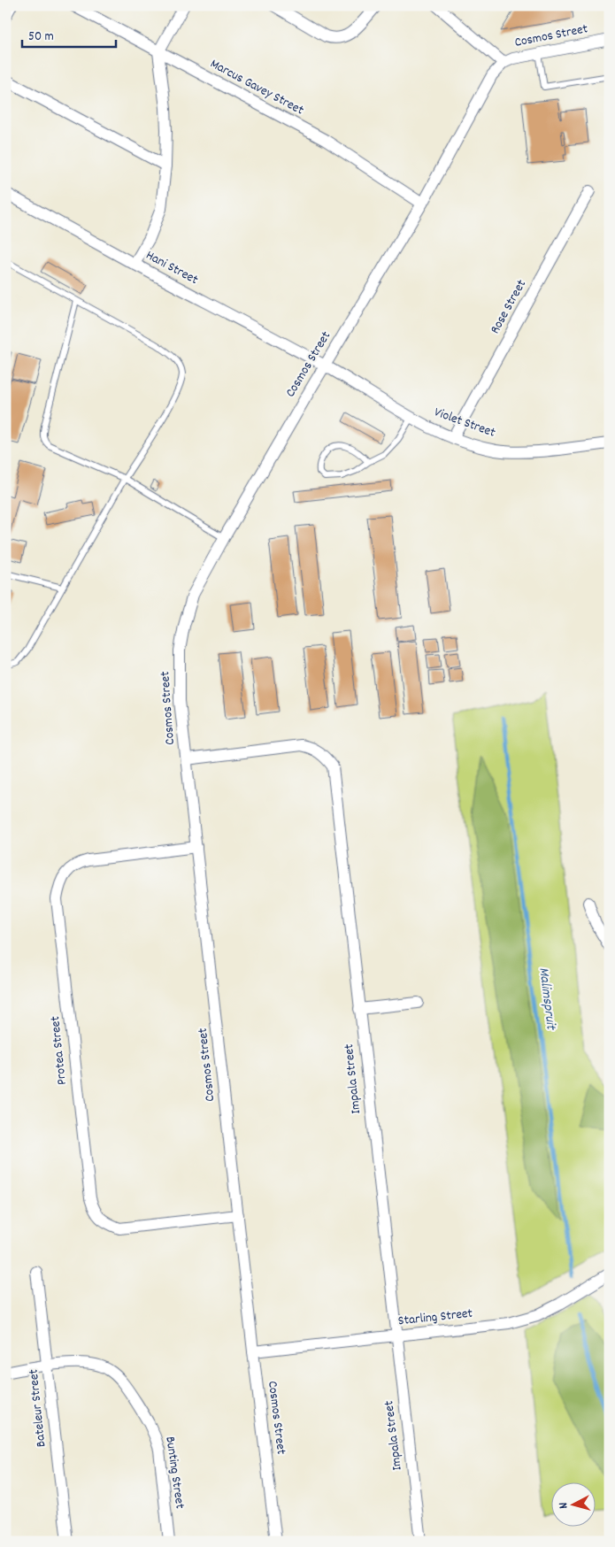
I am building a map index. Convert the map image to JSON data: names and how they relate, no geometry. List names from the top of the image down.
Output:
{
  "streets": {
    "street": [
      "Cosmos Street",
      "Marcus Gavey Street",
      "Hani Street",
      "Rose Street",
      "Violet Street",
      "Protea Street",
      "Impala Street",
      "Starling Street",
      "Bateleur Street",
      "Bunting Street"
    ]
  },
  "crossings": [
    ["Cosmos Street", "Marcus Gavey Street"],
    ["Cosmos Street", "Hani Street"],
    ["Cosmos Street", "Violet Street"],
    ["Cosmos Street", "Protea Street"],
    ["Cosmos Street", "Impala Street"],
    ["Cosmos Street", "Starling Street"],
    ["Hani Street", "Violet Street"],
    ["Rose Street", "Violet Street"],
    ["Impala Street", "Starling Street"],
    ["Bateleur Street", "Bunting Street"]
  ],
  "water": ["Malimspruit"],
  "scale_bar": "50 m",
  "north": "left"
}
